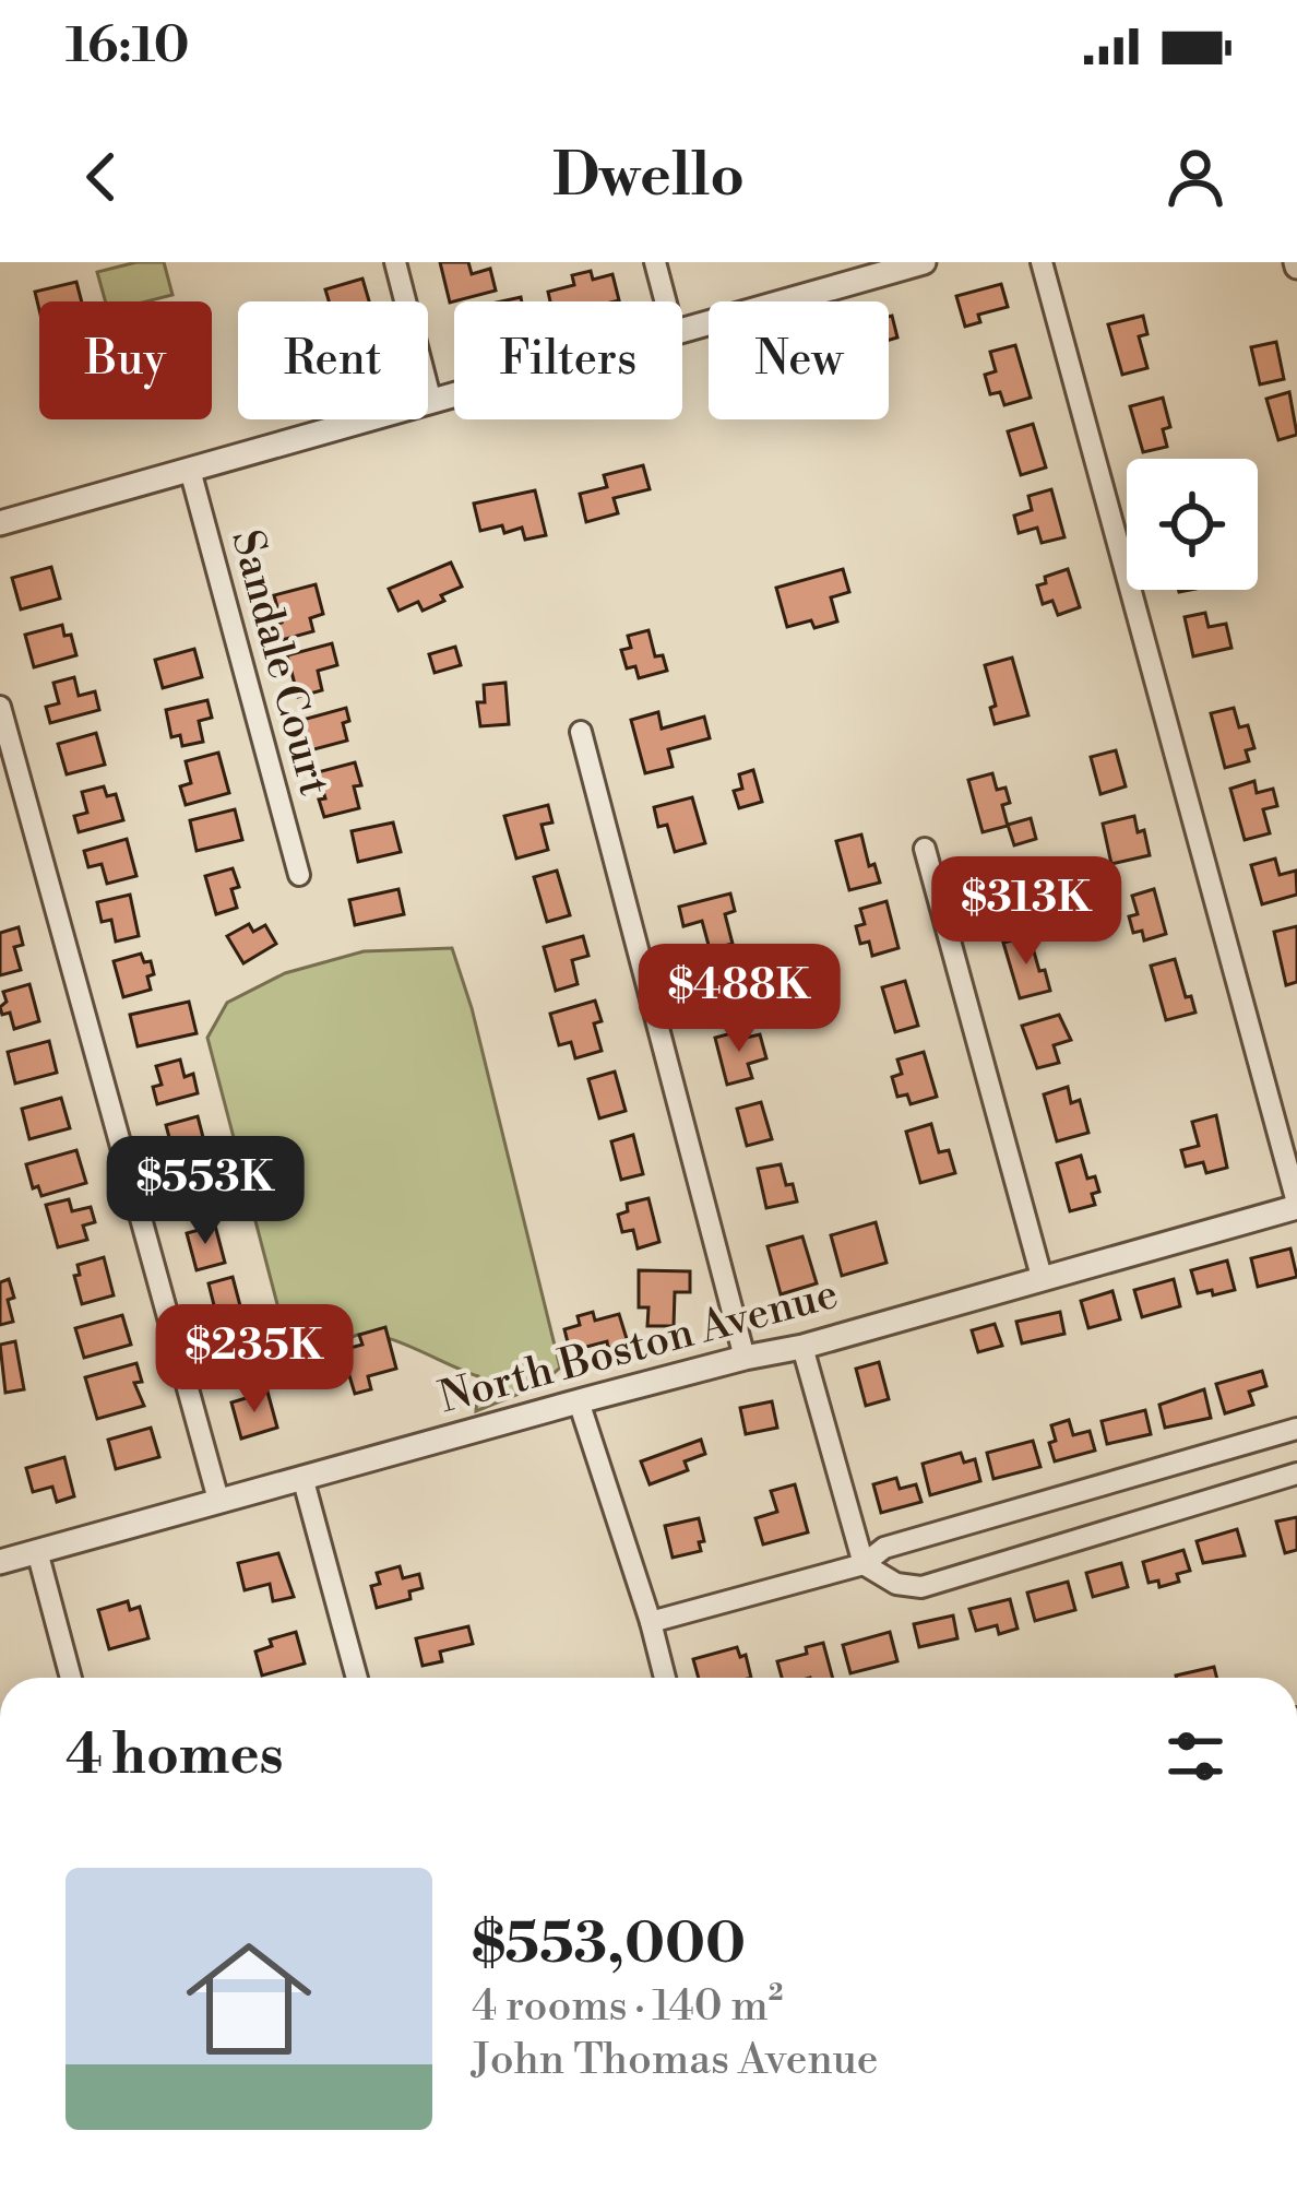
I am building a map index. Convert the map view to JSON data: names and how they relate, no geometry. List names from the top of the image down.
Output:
{
  "streets": {
    "street": ["Sandale Court", "North Boston Avenue"]
  },
  "page": {
    "status": "16:10",
    "header": "Dwello",
    "chip": [
      "Buy",
      "Rent",
      "Filters",
      "New"
    ],
    "price": [
      "$313K",
      "$488K",
      "$553K",
      "$235K"
    ],
    "heading": "4 homes",
    "list": [
      {
        "name": "$553,000",
        "note": "4 rooms · 140 m² · John Thomas Avenue"
      }
    ]
  }
}
